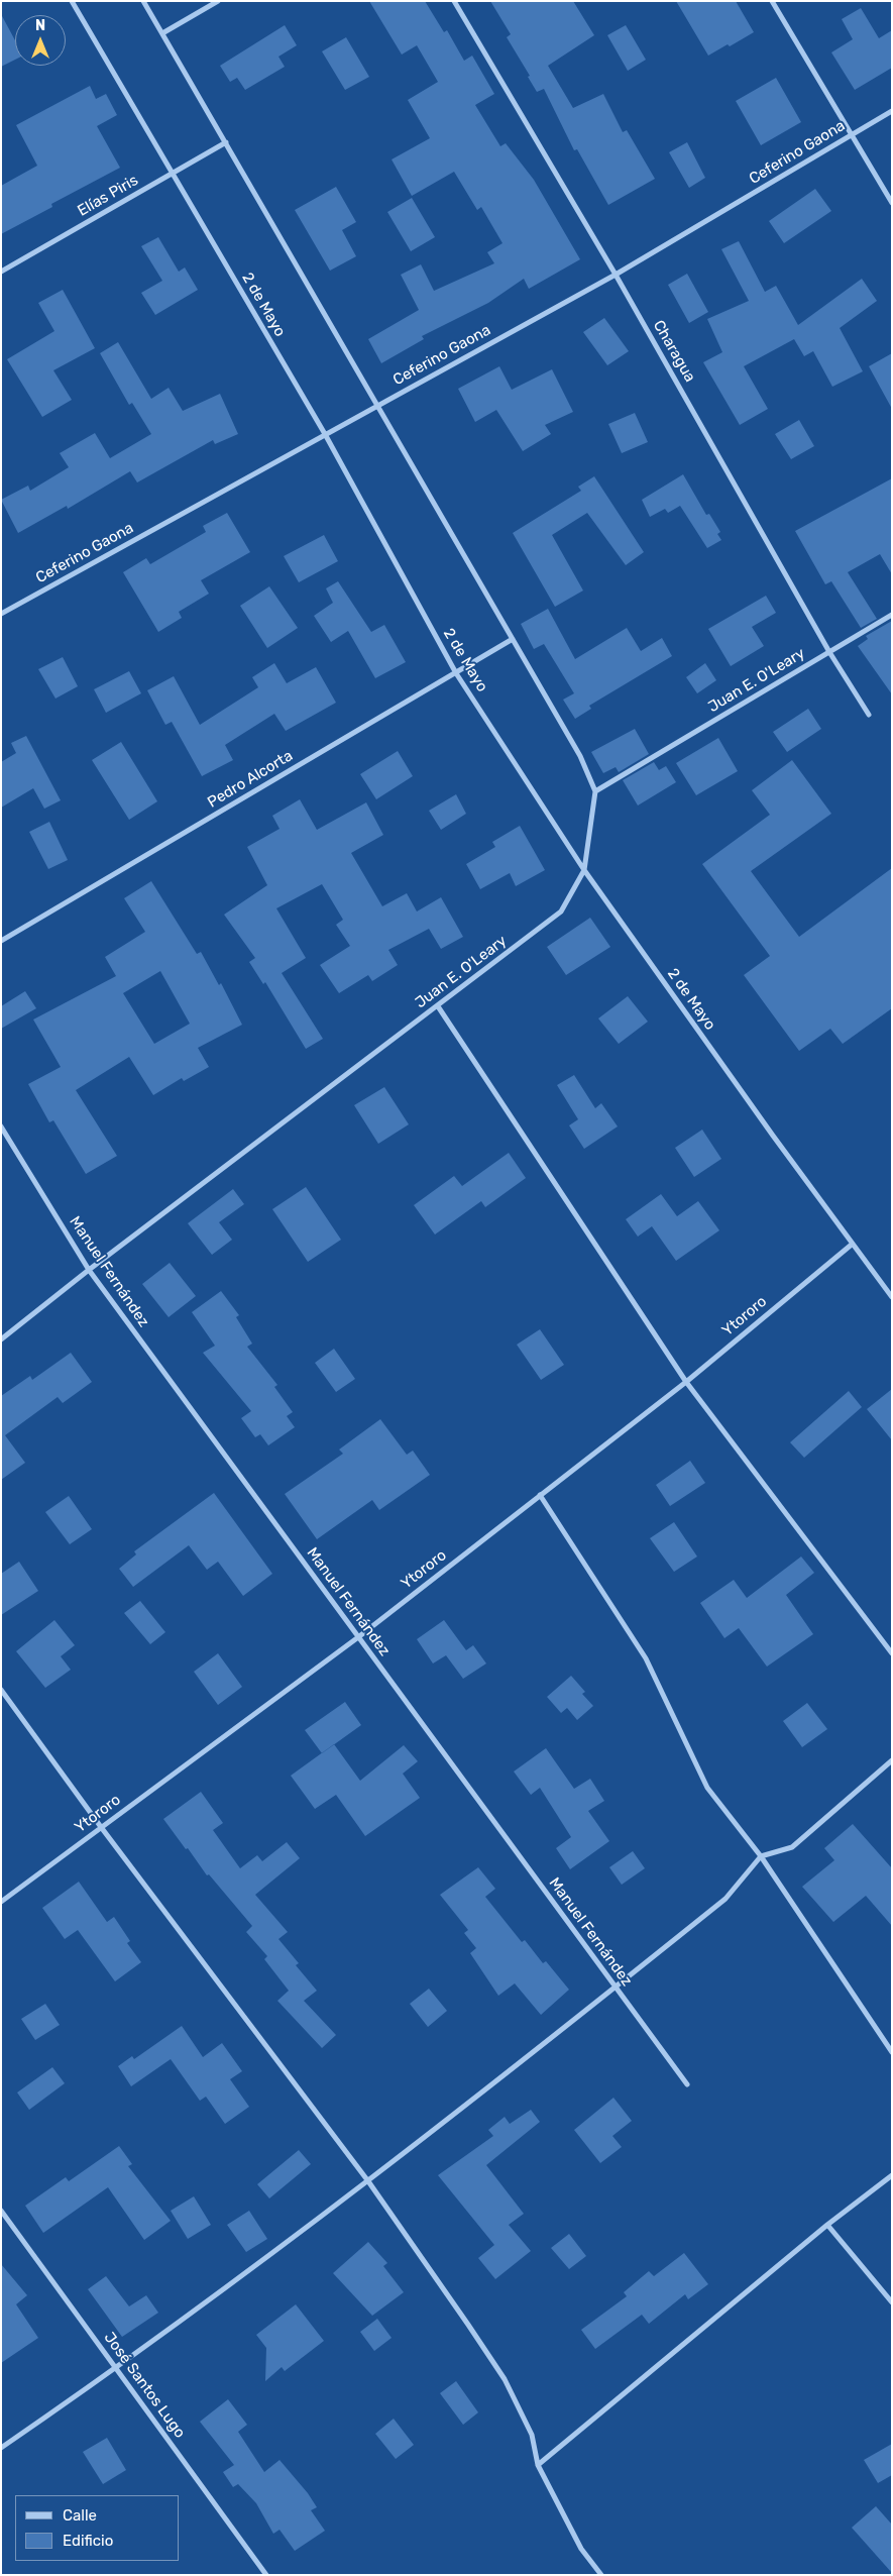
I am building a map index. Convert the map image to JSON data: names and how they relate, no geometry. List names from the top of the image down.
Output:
{
  "streets": {
    "street": [
      "Ceferino Gaona",
      "Elías Piris",
      "2 de Mayo",
      "Charagua",
      "Juan E. O'Leary",
      "Pedro Alcorta",
      "Manuel Fernández",
      "Ytororo",
      "José Santos Lugo"
    ]
  },
  "crossings": [
    ["Ceferino Gaona", "2 de Mayo"],
    ["Ceferino Gaona", "Charagua"],
    ["Elías Piris", "2 de Mayo"],
    ["2 de Mayo", "Juan E. O'Leary"],
    ["2 de Mayo", "Pedro Alcorta"],
    ["2 de Mayo", "Ytororo"],
    ["Charagua", "Juan E. O'Leary"],
    ["Juan E. O'Leary", "Manuel Fernández"],
    ["Manuel Fernández", "Ytororo"]
  ],
  "legend": ["Calle", "Edificio"],
  "north": "top"
}
